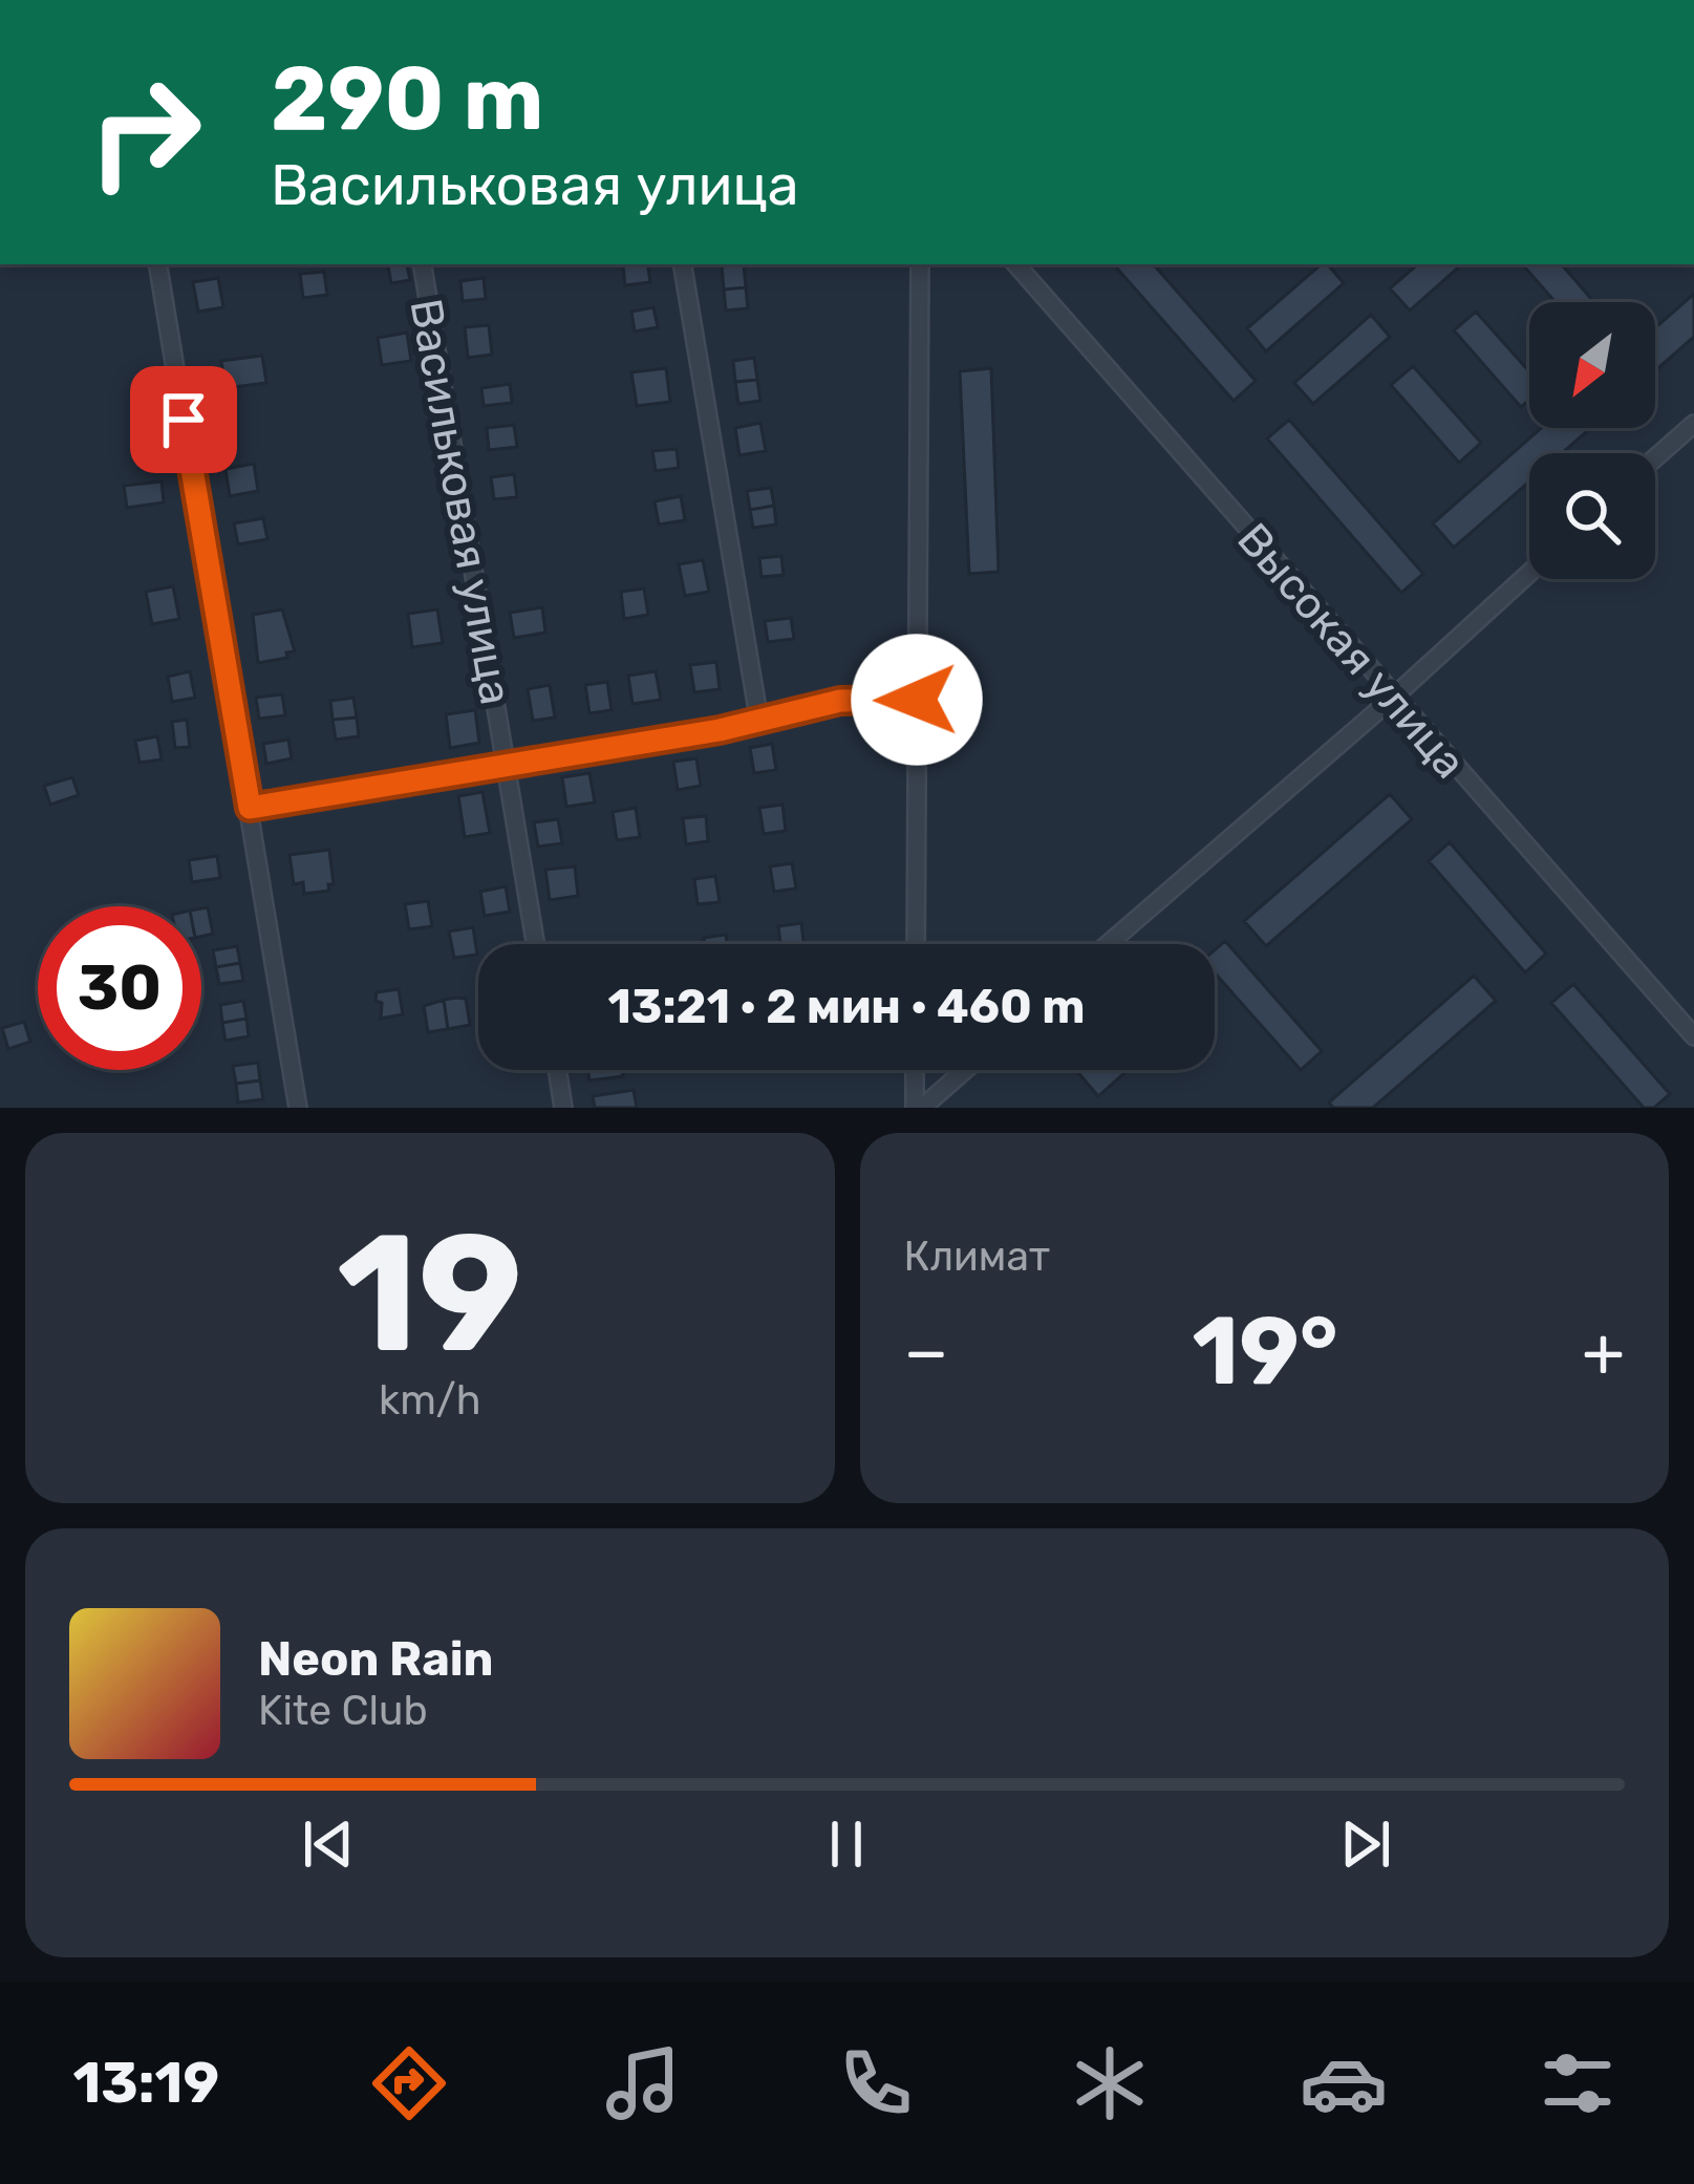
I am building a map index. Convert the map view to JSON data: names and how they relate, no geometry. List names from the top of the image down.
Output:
{
  "streets": {
    "street": ["Васильковая улица", "Высокая улица"]
  },
  "north": "bottom left",
  "page": {
    "turn": ["290 m", "Васильковая улица"],
    "limit": "30",
    "trip": "13:21 · 2 мин · 460 m",
    "tile": [
      ["19", "km/h"],
      "Климат"
    ],
    "heat": ["−", "19°", "+"],
    "song": ["Neon Rain", "Kite Club"],
    "tabs": "13:19"
  }
}
